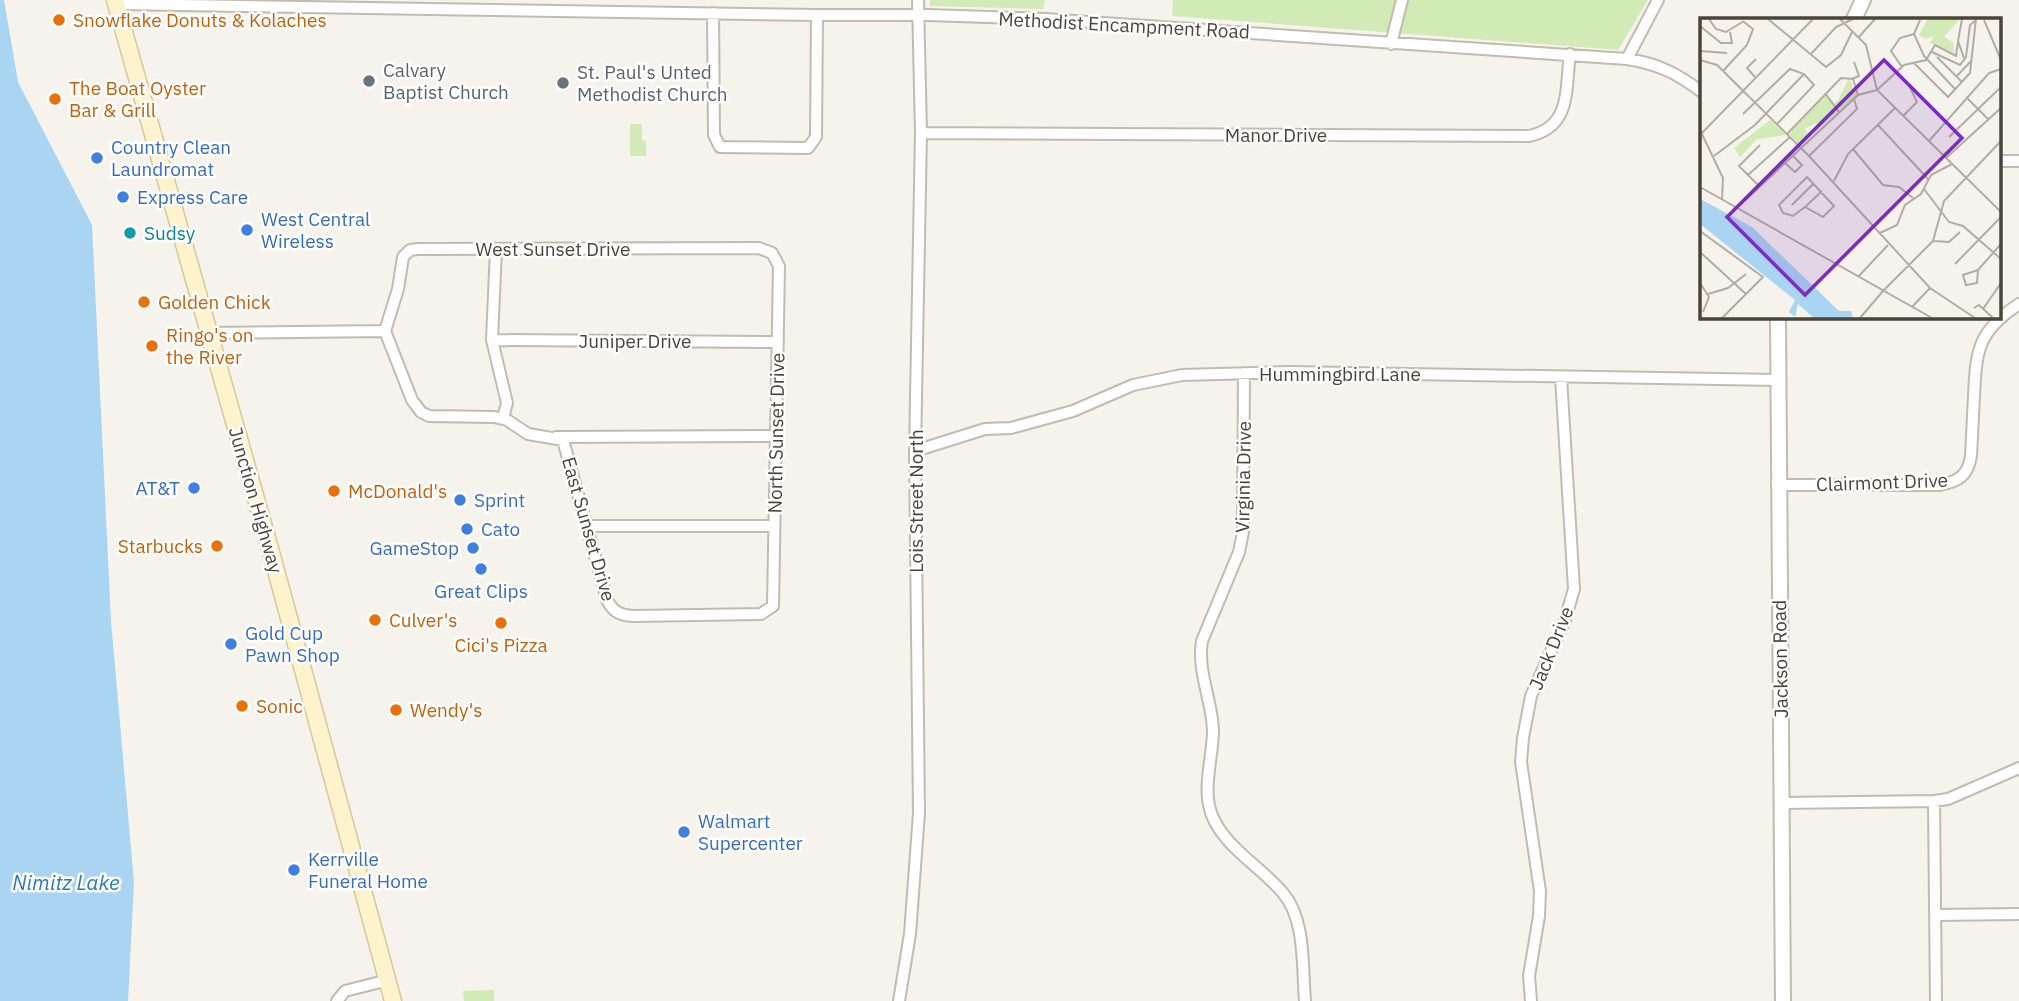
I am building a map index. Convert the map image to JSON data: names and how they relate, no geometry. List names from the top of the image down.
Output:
{
  "streets": {
    "main road": ["Junction Highway"],
    "street": [
      "Methodist Encampment Road",
      "Manor Drive",
      "West Sunset Drive",
      "Juniper Drive",
      "Hummingbird Lane",
      "North Sunset Drive",
      "Virginia Drive",
      "Clairmont Drive",
      "Lois Street North",
      "East Sunset Drive",
      "Jack Drive",
      "Jackson Road"
    ]
  },
  "crossings": [
    ["Methodist Encampment Road", "Manor Drive"],
    ["Methodist Encampment Road", "Junction Highway"],
    ["Methodist Encampment Road", "Lois Street North"],
    ["Manor Drive", "Lois Street North"],
    ["West Sunset Drive", "North Sunset Drive"],
    ["West Sunset Drive", "East Sunset Drive"],
    ["Juniper Drive", "North Sunset Drive"],
    ["Hummingbird Lane", "Virginia Drive"],
    ["Hummingbird Lane", "Lois Street North"],
    ["Hummingbird Lane", "Jack Drive"],
    ["Hummingbird Lane", "Jackson Road"],
    ["North Sunset Drive", "East Sunset Drive"],
    ["Clairmont Drive", "Jackson Road"]
  ],
  "water": ["Nimitz Lake"],
  "places": [
    "Snowflake Donuts & Kolaches",
    "Calvary Baptist Church",
    "St. Paul's Unted Methodist Church",
    "The Boat Oyster Bar & Grill",
    "Country Clean Laundromat",
    "Express Care",
    "West Central Wireless",
    "Sudsy",
    "Golden Chick",
    "Ringo's on the River",
    "AT&T",
    "McDonald's",
    "Sprint",
    "Cato",
    "Starbucks",
    "GameStop",
    "Great Clips",
    "Culver's",
    "Cici's Pizza",
    "Gold Cup Pawn Shop",
    "Sonic",
    "Wendy's",
    "Walmart Supercenter",
    "Kerrville Funeral Home"
  ]
}
